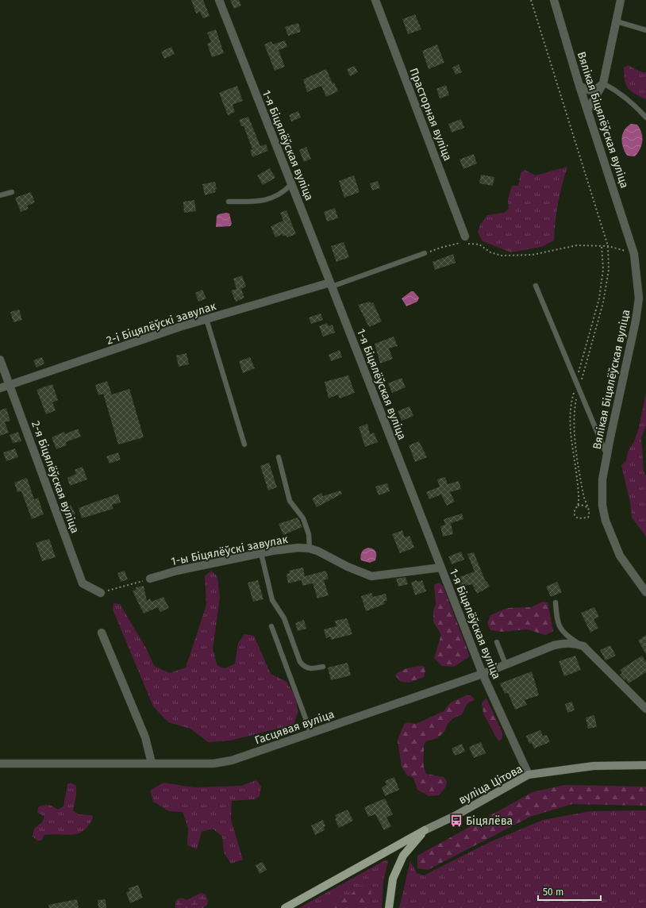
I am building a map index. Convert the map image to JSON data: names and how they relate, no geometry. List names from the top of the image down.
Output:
{
  "streets": {
    "main road": ["вуліца Цітова"],
    "street": [
      "Прасторная вуліца",
      "Вялікая Біцялёўская вуліца",
      "1-я Біцялёўская вуліца",
      "2-і Біцялёўскі завулак",
      "2-я Біцялёўская вуліца",
      "1-ы Біцялёўскі завулак",
      "Гасцявая вуліца"
    ]
  },
  "crossings": [
    ["1-я Біцялёўская вуліца", "2-і Біцялёўскі завулак"],
    ["1-я Біцялёўская вуліца", "1-ы Біцялёўскі завулак"],
    ["1-я Біцялёўская вуліца", "Гасцявая вуліца"],
    ["1-я Біцялёўская вуліца", "вуліца Цітова"],
    ["2-і Біцялёўскі завулак", "2-я Біцялёўская вуліца"]
  ],
  "places": {
    "bus stop": ["Біцялёва"]
  },
  "scale_bar": "50 m"
}
